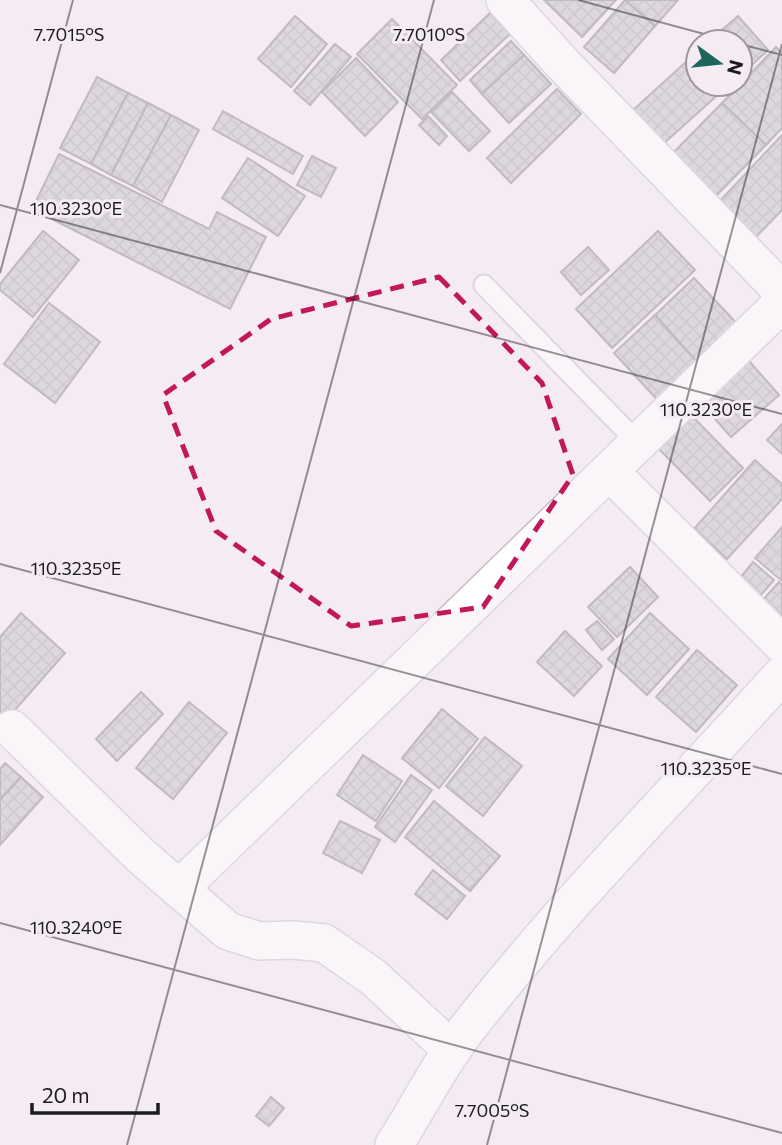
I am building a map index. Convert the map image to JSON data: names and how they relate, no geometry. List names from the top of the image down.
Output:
{
  "scale_bar": "20 m",
  "north": "right",
  "coordinates": [
    "7.7015°S",
    "7.7010°S",
    "110.3230°E",
    "110.3235°E",
    "110.3240°E",
    "7.7005°S"
  ]
}
